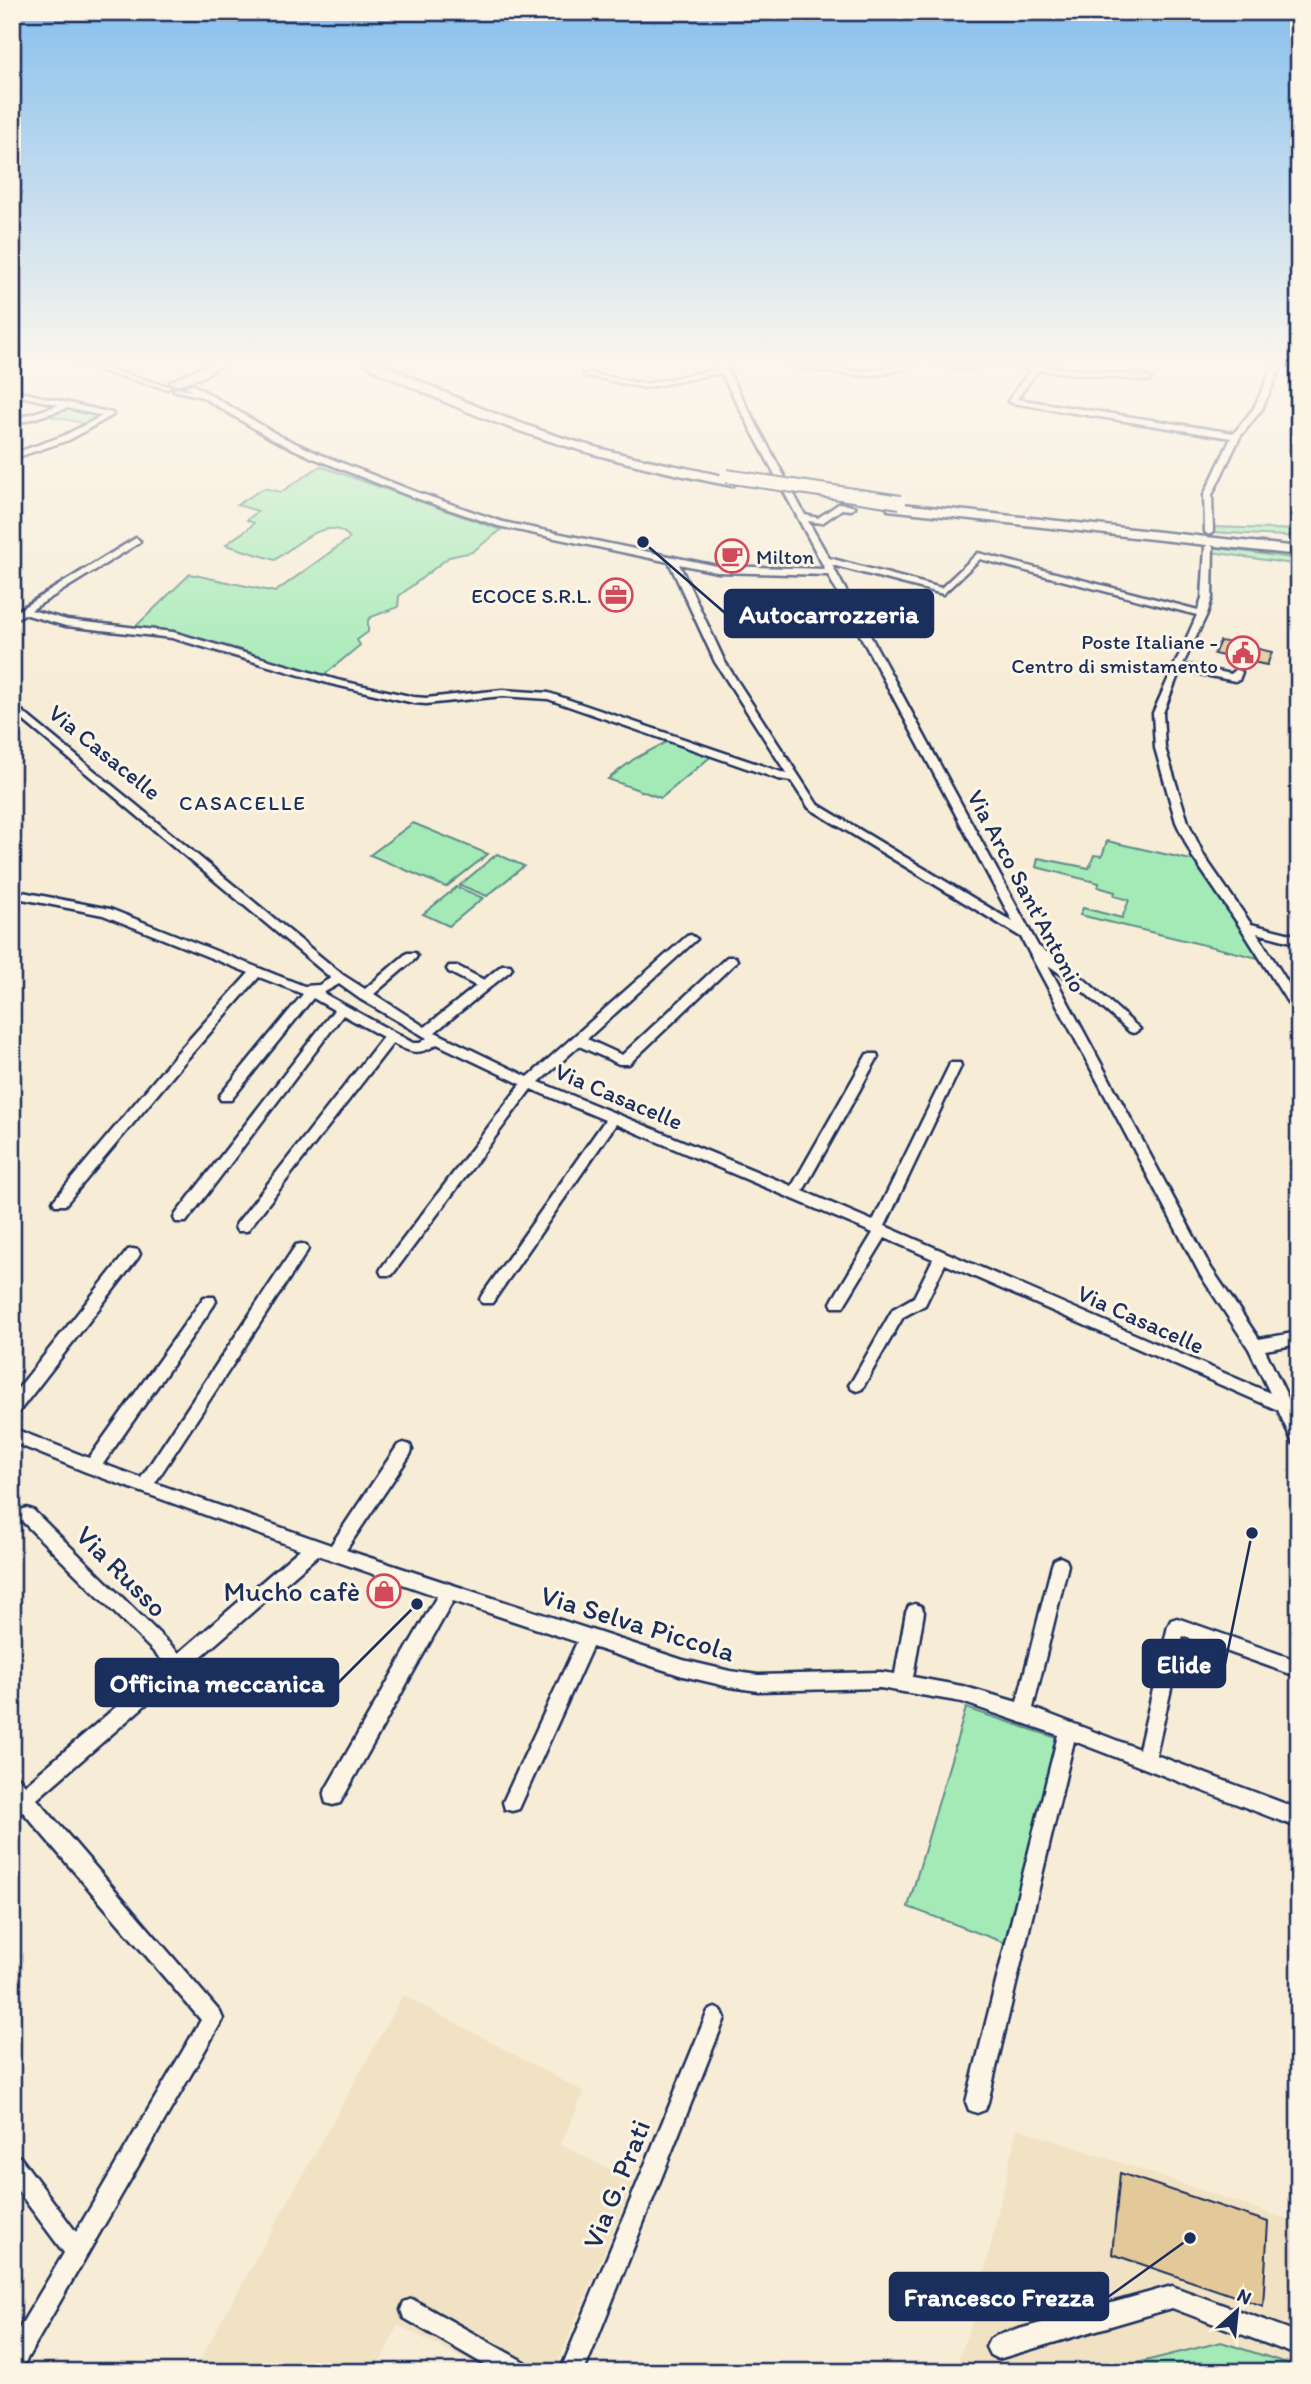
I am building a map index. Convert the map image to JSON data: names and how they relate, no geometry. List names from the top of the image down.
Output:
{
  "streets": {
    "street": [
      "Via Casacelle",
      "Via Arco Sant'Antonio",
      "Via Russo",
      "Via Selva Piccola",
      "Via G. Prati"
    ]
  },
  "crossings": [
    ["Via Casacelle", "Via Arco Sant'Antonio"]
  ],
  "districts": ["CASACELLE"],
  "places": {
    "other": [
      "Autocarrozzeria",
      "Elide",
      "Officina meccanica",
      "Francesco Frezza"
    ],
    "cafe": ["Milton"],
    "office": ["ECOCE S.R.L."],
    "public building": ["Poste Italiane - Centro di smistamento"],
    "shop": ["Mucho cafè"]
  },
  "north": "top right"
}
